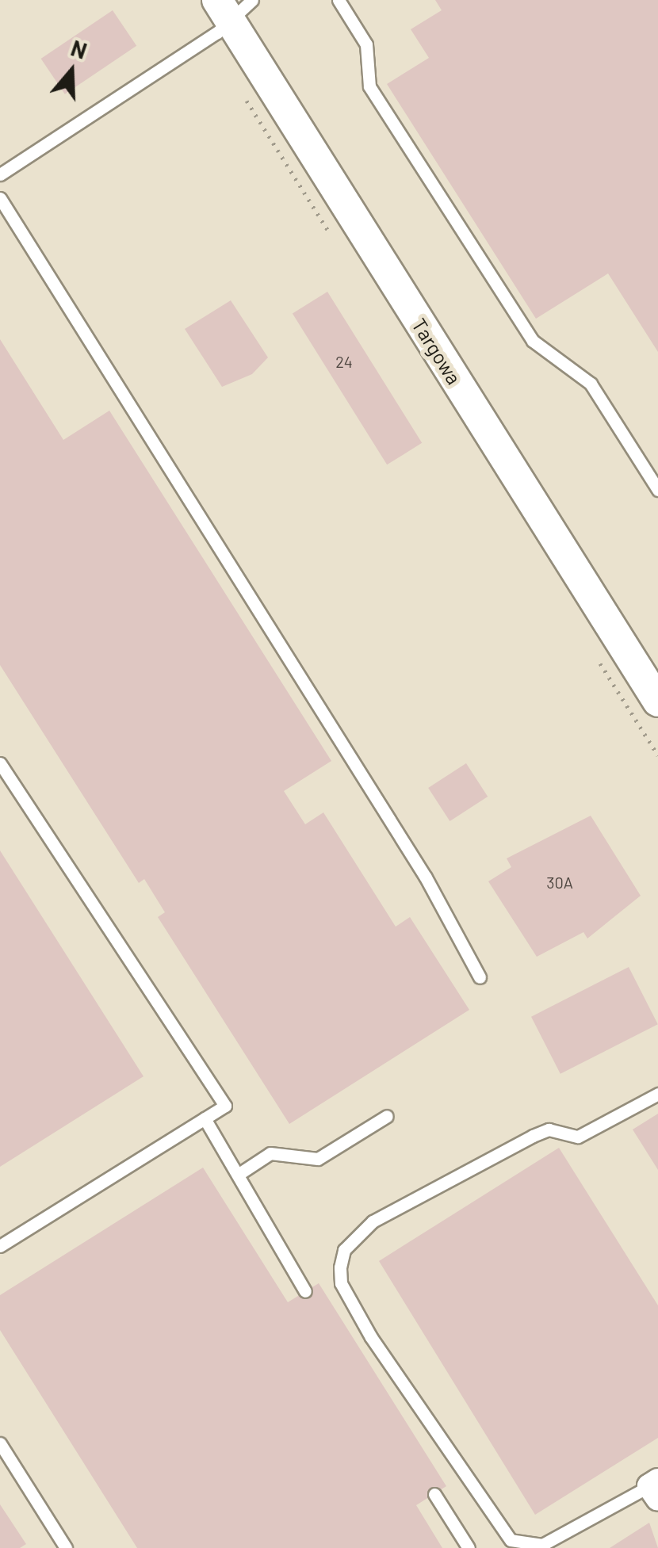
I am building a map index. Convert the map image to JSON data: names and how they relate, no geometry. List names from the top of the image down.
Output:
{
  "streets": {
    "street": ["Targowa"]
  },
  "house_numbers": ["24", "30A"],
  "north": "top"
}
